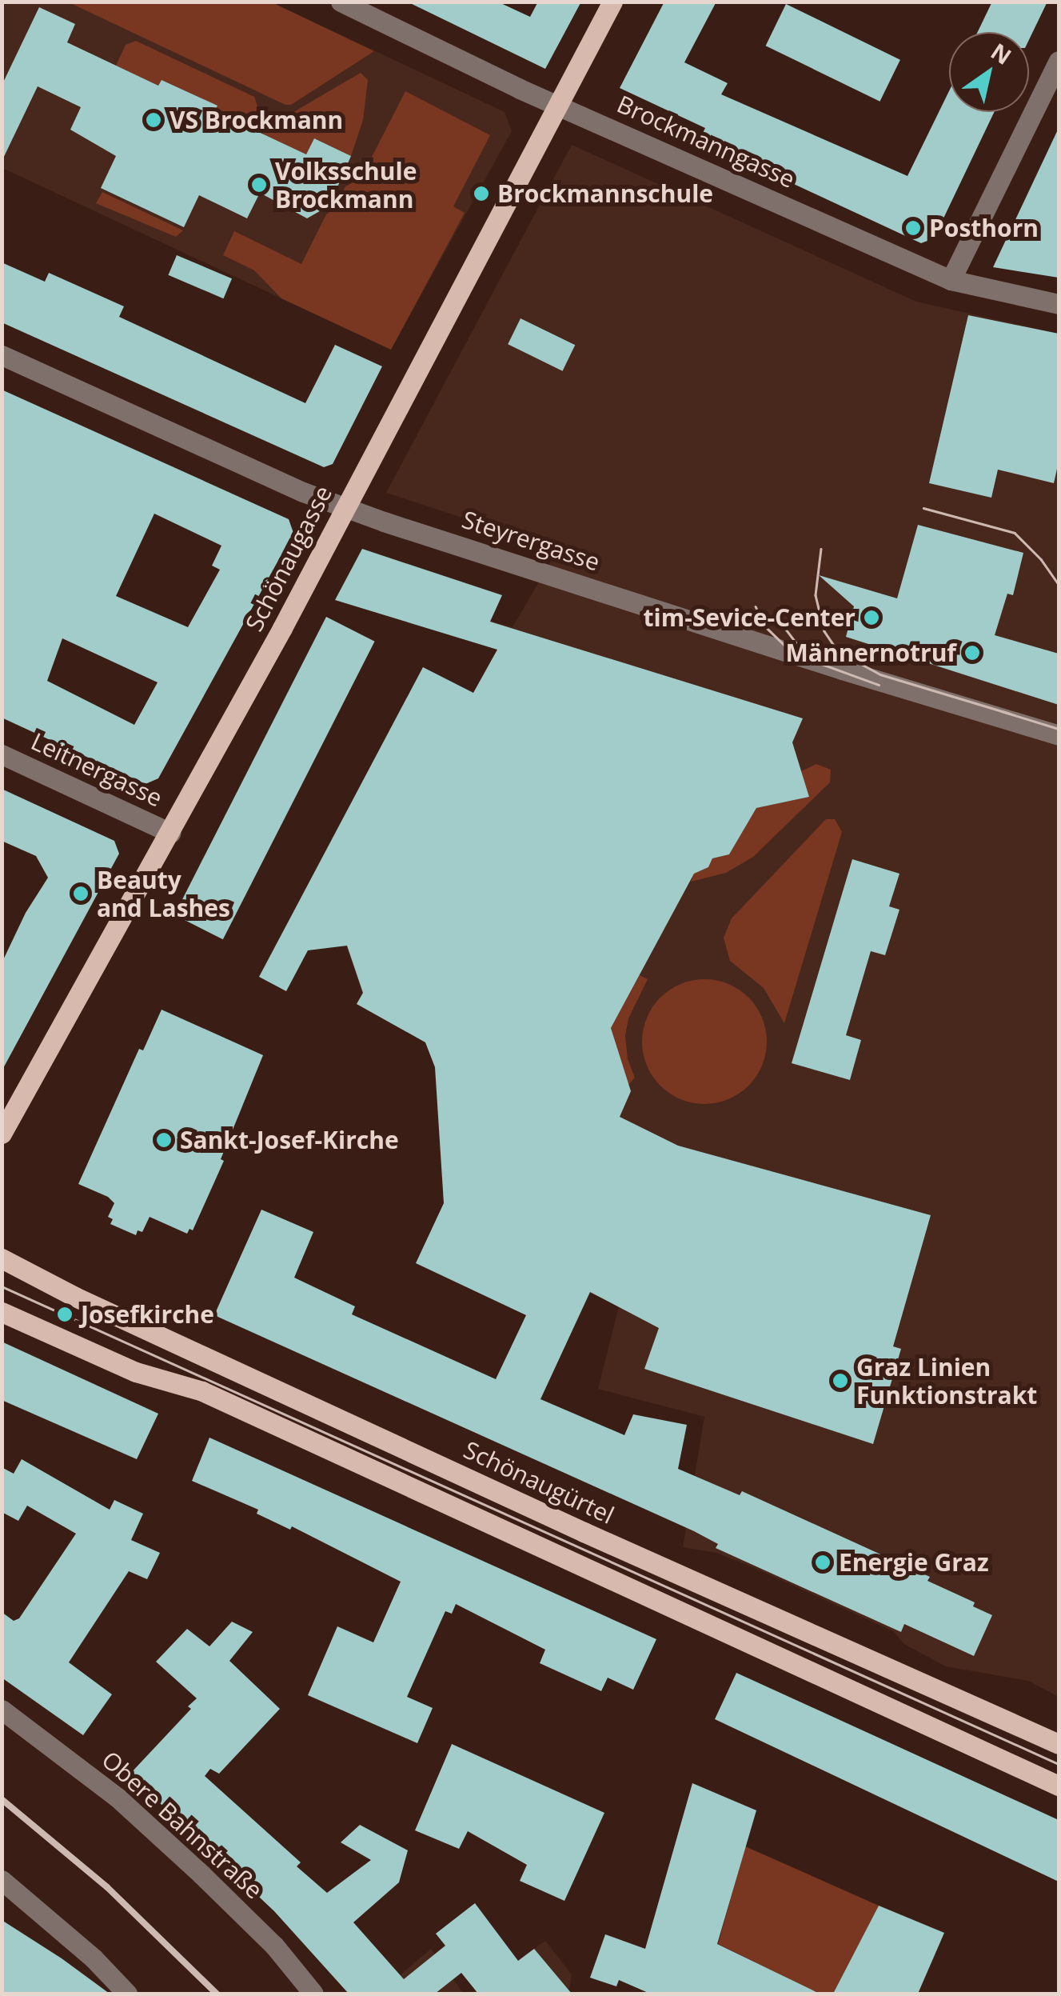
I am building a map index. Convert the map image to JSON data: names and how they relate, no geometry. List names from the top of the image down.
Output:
{
  "streets": {
    "main road": ["Schönaugasse", "Schönaugürtel"],
    "street": [
      "Brockmanngasse",
      "Steyrergasse",
      "Leitnergasse",
      "Obere Bahnstraße"
    ]
  },
  "crossings": [
    ["Brockmanngasse", "Schönaugasse"],
    ["Steyrergasse", "Schönaugasse"],
    ["Schönaugasse", "Leitnergasse"]
  ],
  "places": [
    "VS Brockmann",
    "Volksschule Brockmann",
    "Brockmannschule",
    "Posthorn",
    "tim-Sevice-Center",
    "Männernotruf",
    "Beauty and Lashes",
    "Sankt-Josef-Kirche",
    "Josefkirche",
    "Graz Linien Funktionstrakt",
    "Energie Graz"
  ],
  "north": "top right"
}
